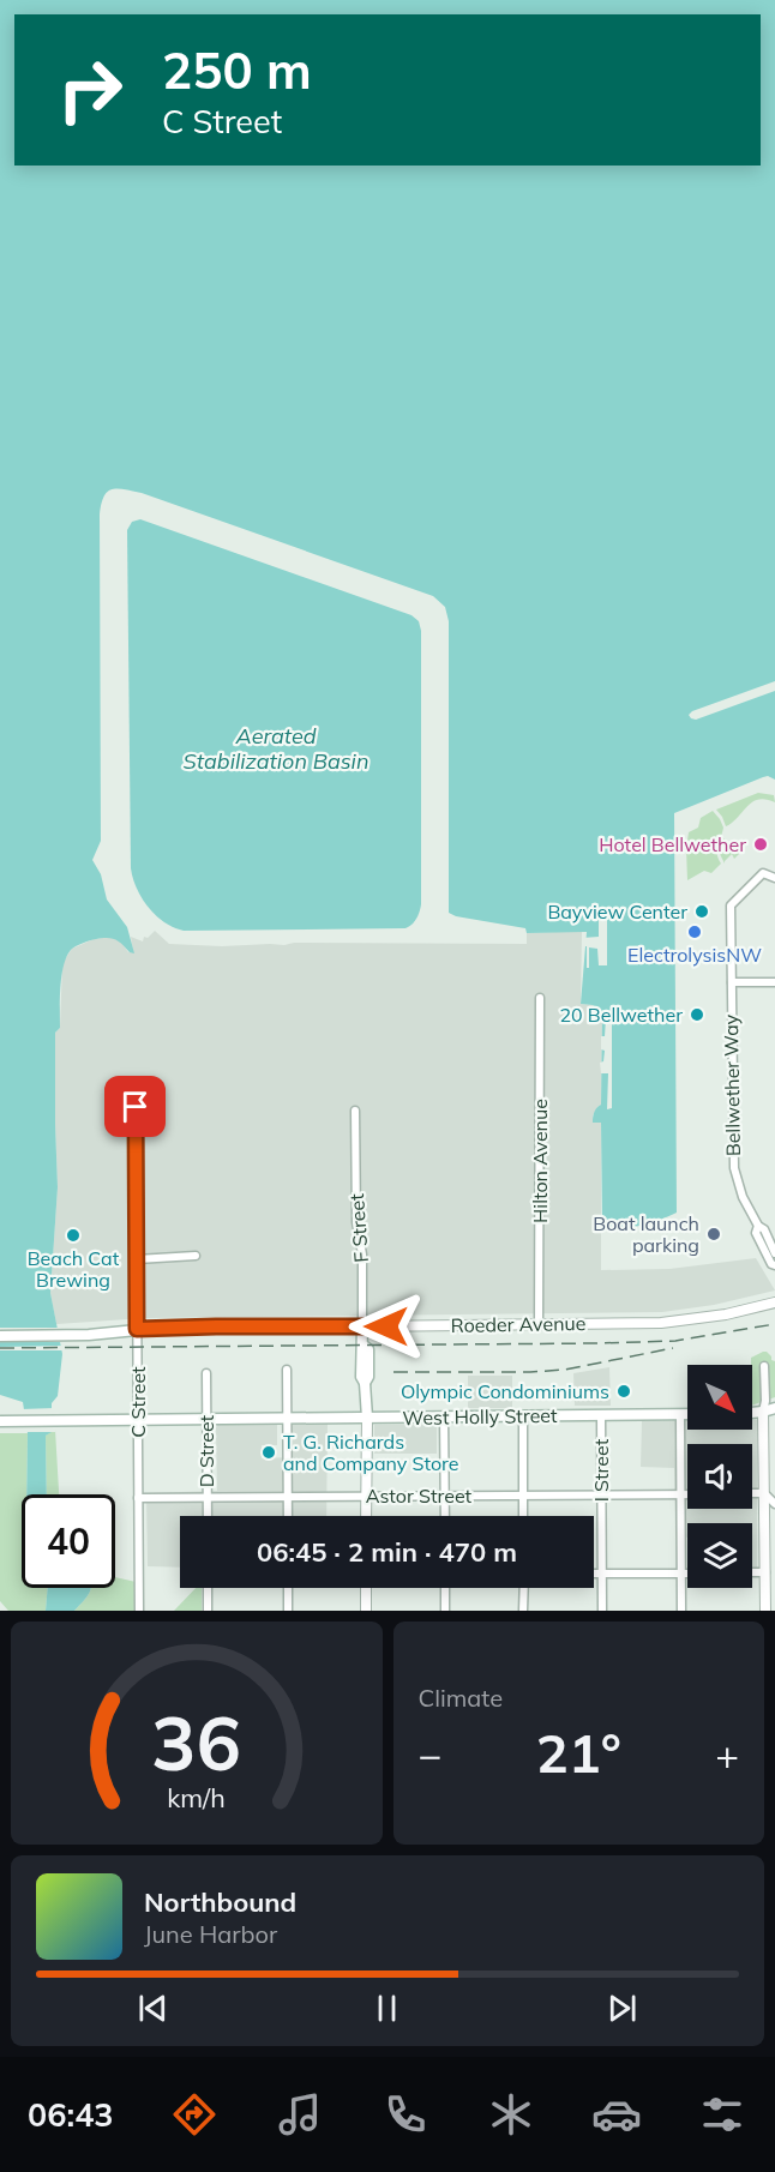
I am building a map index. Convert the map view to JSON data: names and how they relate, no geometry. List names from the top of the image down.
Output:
{
  "streets": {
    "main road": ["F Street", "Roeder Avenue", "West Holly Street"],
    "street": [
      "Bellwether Way",
      "Hilton Avenue",
      "C Street",
      "D Street",
      "I Street",
      "Astor Street"
    ]
  },
  "crossings": [
    ["Hilton Avenue", "Roeder Avenue"],
    ["F Street", "Roeder Avenue"],
    ["F Street", "West Holly Street"],
    ["F Street", "Astor Street"],
    ["Roeder Avenue", "C Street"],
    ["C Street", "West Holly Street"],
    ["C Street", "Astor Street"],
    ["West Holly Street", "D Street"],
    ["West Holly Street", "I Street"],
    ["D Street", "Astor Street"],
    ["I Street", "Astor Street"]
  ],
  "water": ["Aerated Stabilization Basin"],
  "places": [
    "Hotel Bellwether",
    "Bayview Center",
    "ElectrolysisNW",
    "20 Bellwether",
    "Boat launch parking",
    "Beach Cat Brewing",
    "Olympic Condominiums",
    "T. G. Richards and Company Store"
  ],
  "north": "bottom right",
  "page": {
    "turn": ["250 m", "C Street"],
    "limit": "40",
    "trip": "06:45 · 2 min · 470 m",
    "tile": "Climate",
    "heat": ["−", "21°", "+"],
    "song": ["Northbound", "June Harbor"],
    "tabs": "06:43",
    "gauge": ["36", "km/h"]
  }
}
